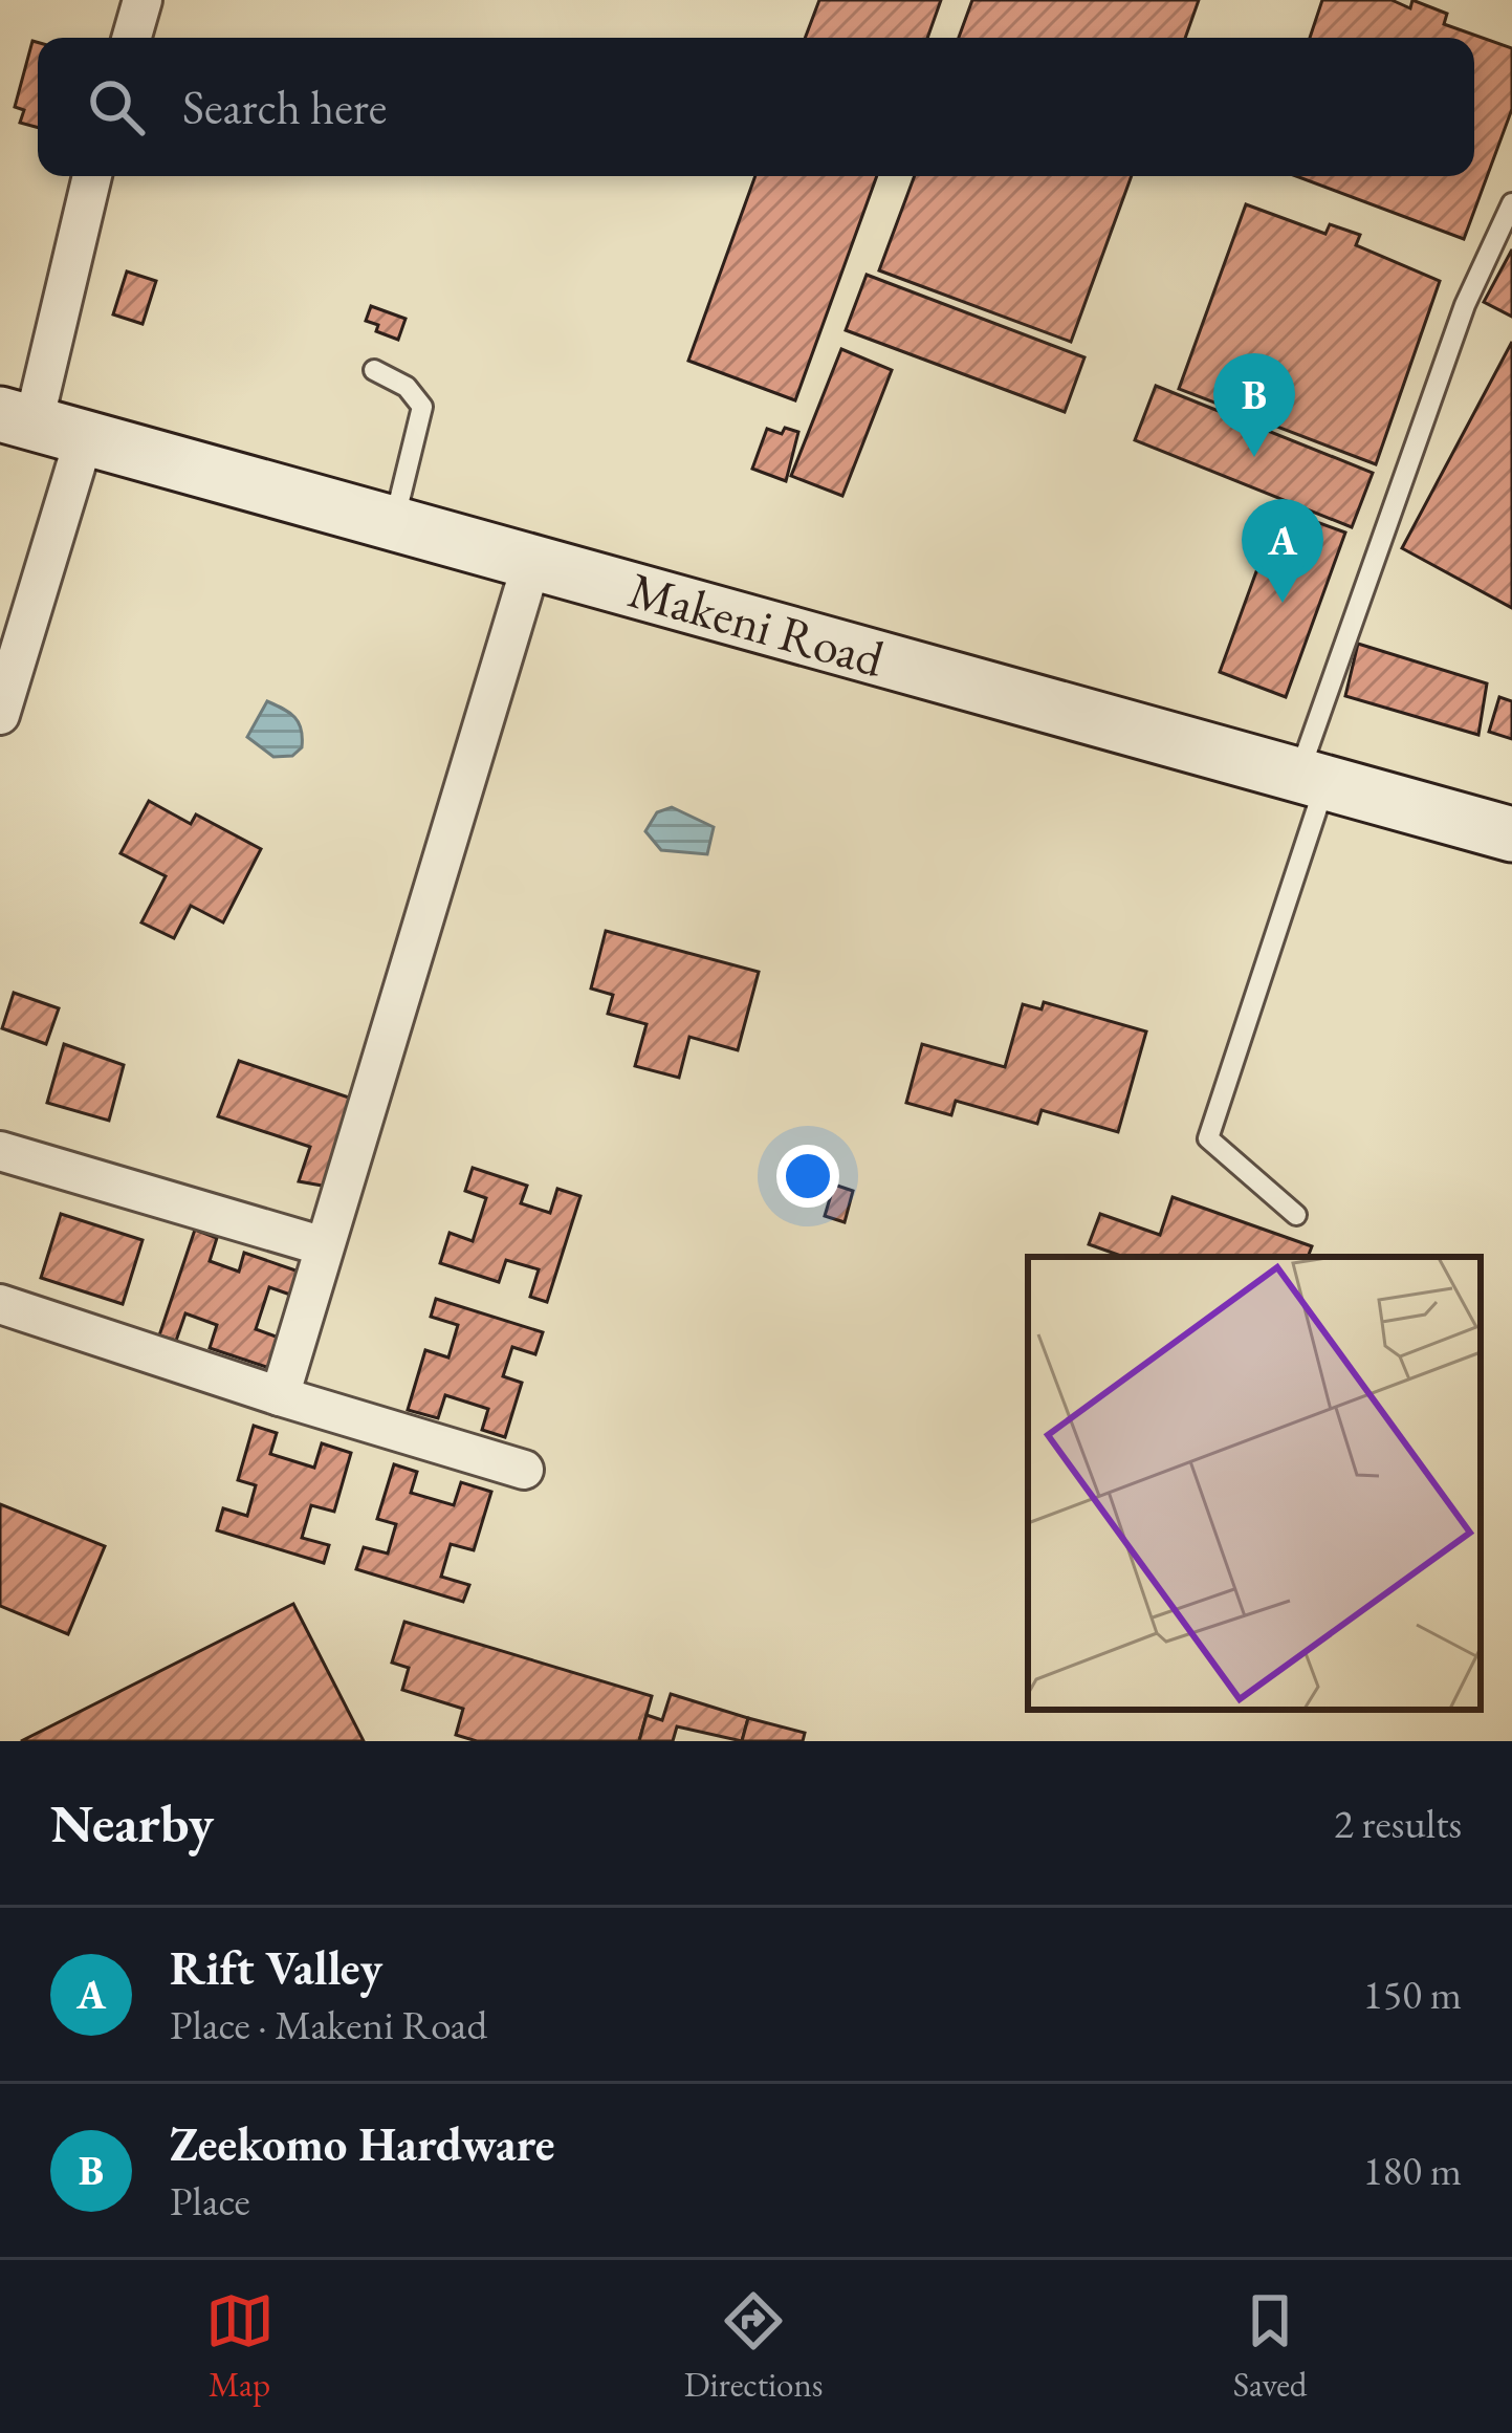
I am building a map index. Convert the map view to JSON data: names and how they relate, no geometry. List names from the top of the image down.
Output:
{
  "streets": {
    "main road": ["Makeni Road"]
  },
  "page": {
    "search": "Search here",
    "pins": ["B", "A"],
    "heading": ["Nearby", "2 results"],
    "list": [
      {
        "mark": "A",
        "name": "Rift Valley",
        "note": "Place · Makeni Road",
        "value": "150 m"
      },
      {
        "mark": "B",
        "name": "Zeekomo Hardware",
        "note": "Place",
        "value": "180 m"
      }
    ],
    "nav": ["Map", "Directions", "Saved"]
  }
}
